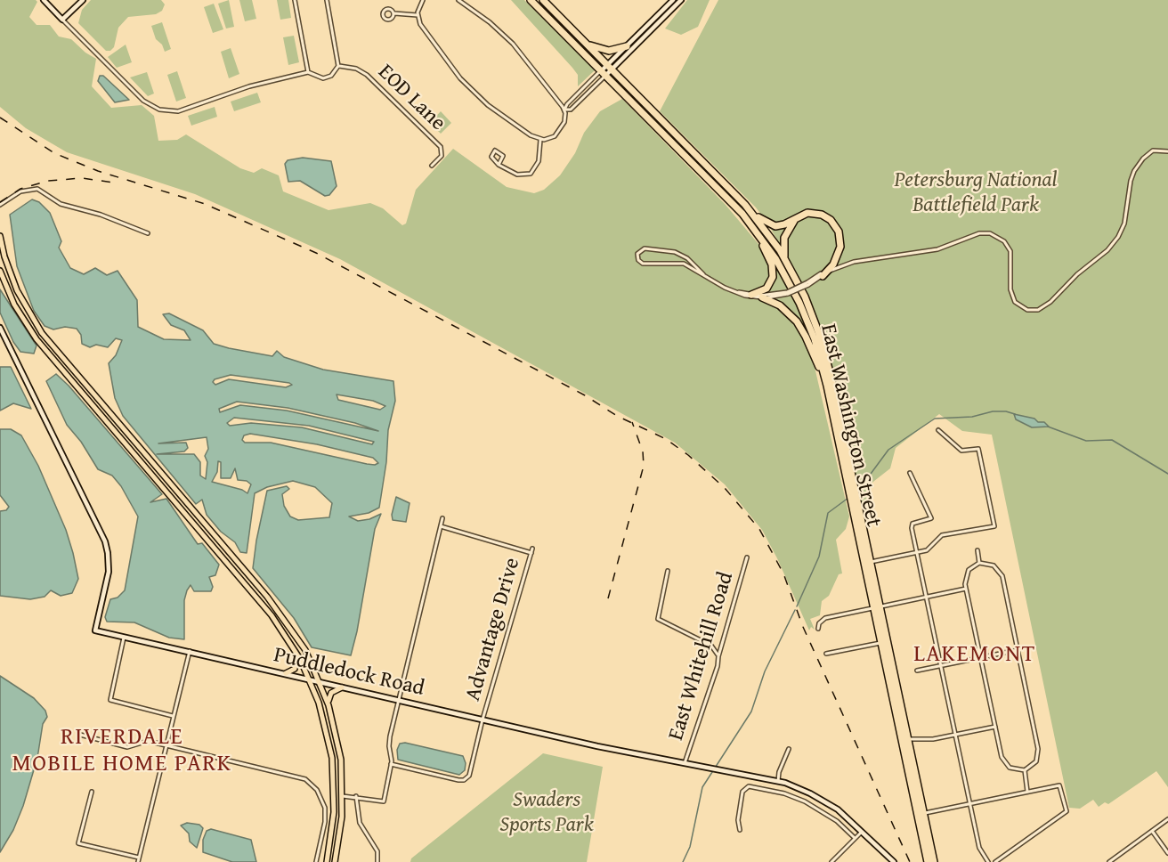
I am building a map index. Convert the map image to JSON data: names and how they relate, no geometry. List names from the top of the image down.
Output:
{
  "streets": {
    "highway": ["East Washington Street"],
    "street": [
      "EOD Lane",
      "Advantage Drive",
      "East Whitehill Road",
      "Puddledock Road"
    ]
  },
  "crossings": [
    ["Advantage Drive", "Puddledock Road"],
    ["East Whitehill Road", "Puddledock Road"]
  ],
  "districts": ["LAKEMONT", "RIVERDALE MOBILE HOME PARK"],
  "parks": ["Petersburg National Battlefield Park", "Swaders Sports Park"]
}
